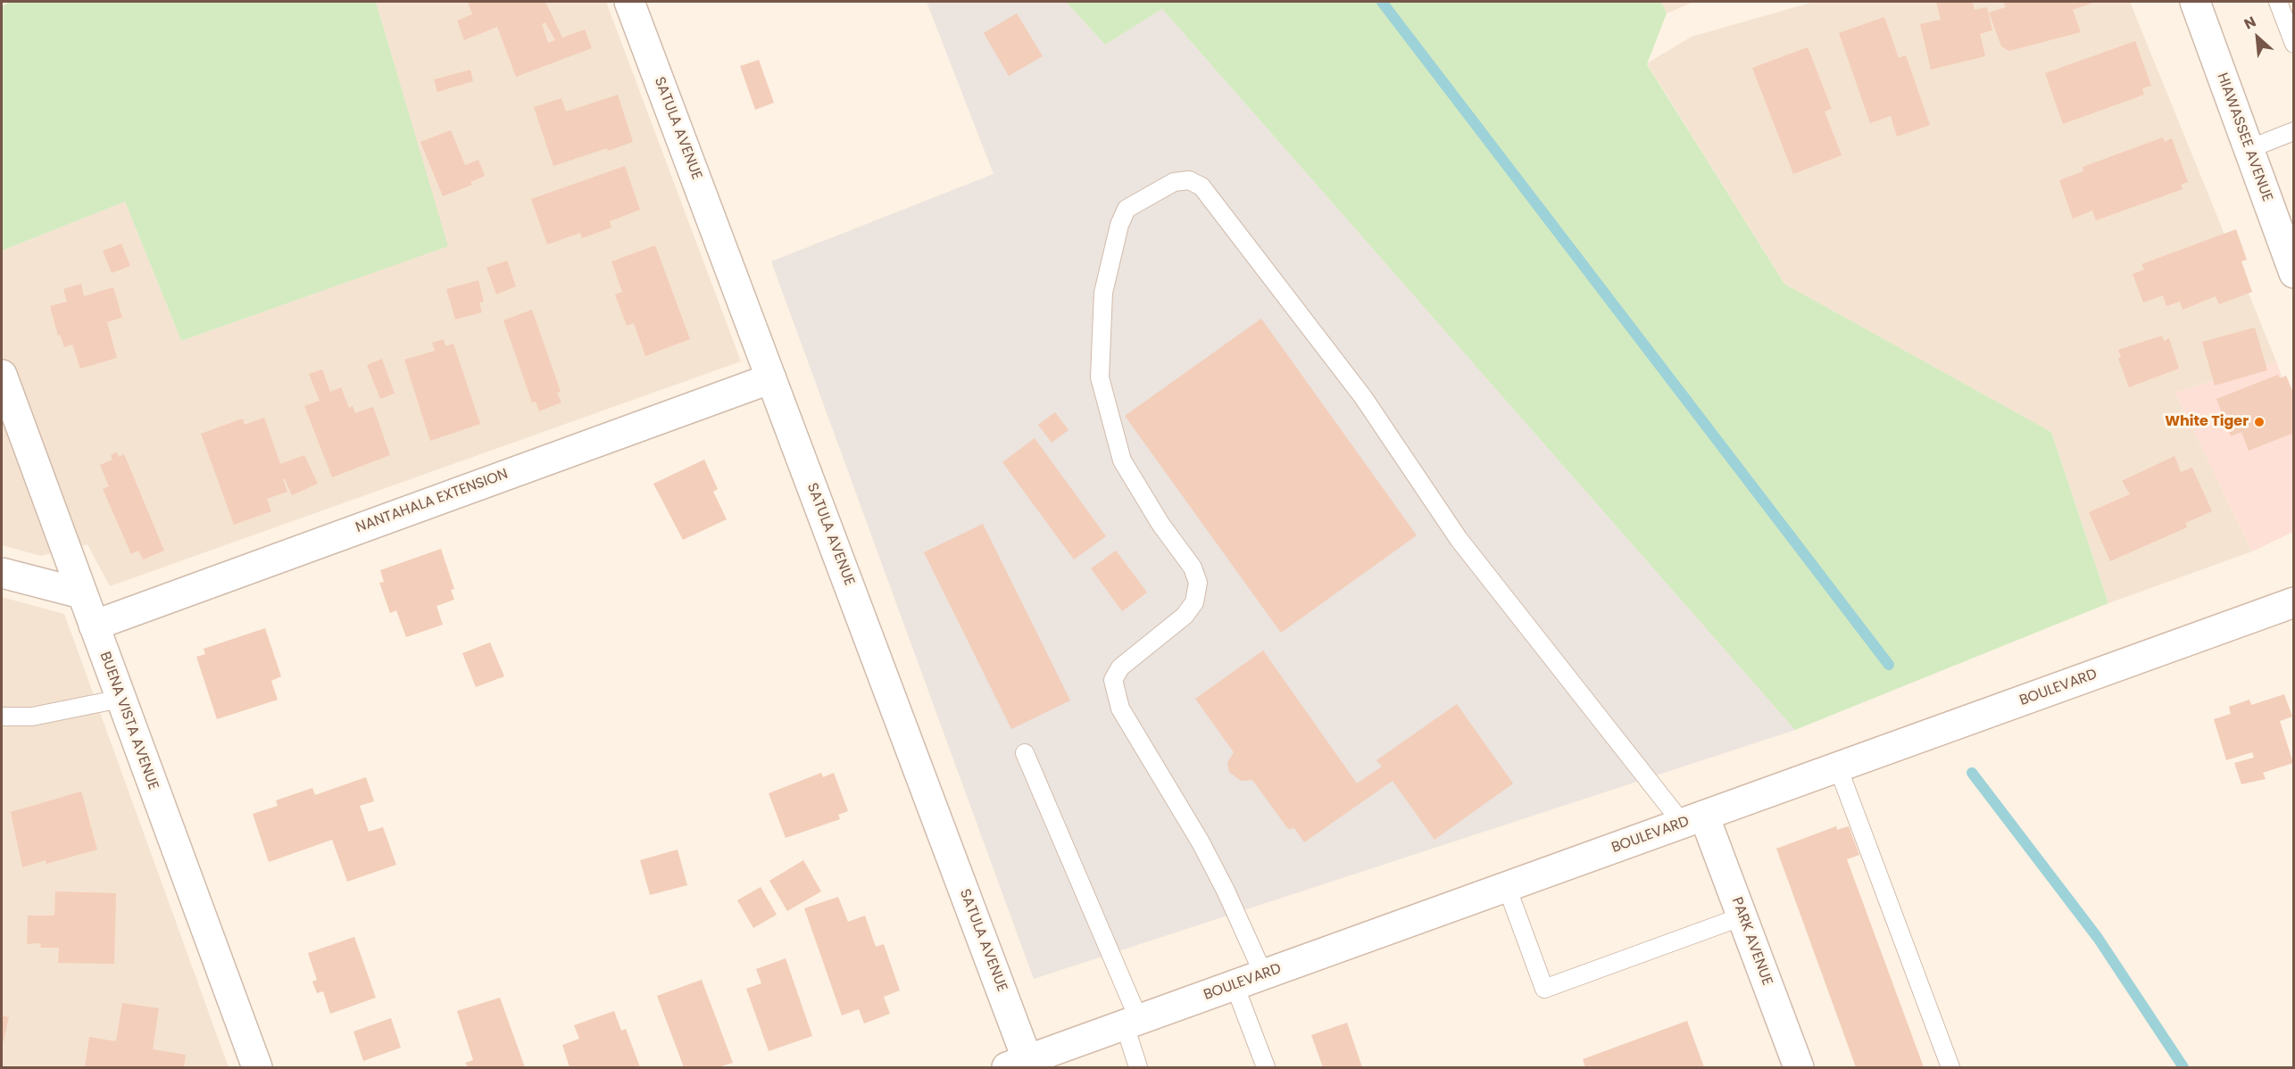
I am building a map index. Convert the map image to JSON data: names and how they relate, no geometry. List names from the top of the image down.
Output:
{
  "streets": {
    "street": [
      "SATULA AVENUE",
      "HIAWASSEE AVENUE",
      "NANTAHALA EXTENSION",
      "BOULEVARD",
      "BUENA VISTA AVENUE",
      "PARK AVENUE"
    ]
  },
  "crossings": [
    ["SATULA AVENUE", "NANTAHALA EXTENSION"],
    ["SATULA AVENUE", "BOULEVARD"],
    ["NANTAHALA EXTENSION", "BUENA VISTA AVENUE"],
    ["BOULEVARD", "PARK AVENUE"]
  ],
  "places": ["White Tiger"],
  "north": "top left"
}
